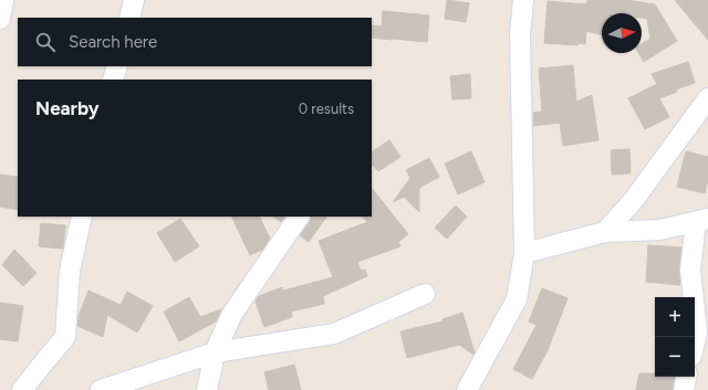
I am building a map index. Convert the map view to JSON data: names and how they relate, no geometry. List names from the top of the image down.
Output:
{
  "north": "right",
  "page": {
    "search": "Search here",
    "heading": ["Nearby", "0 results"],
    "map_buttons": ["+", "−"]
  }
}
